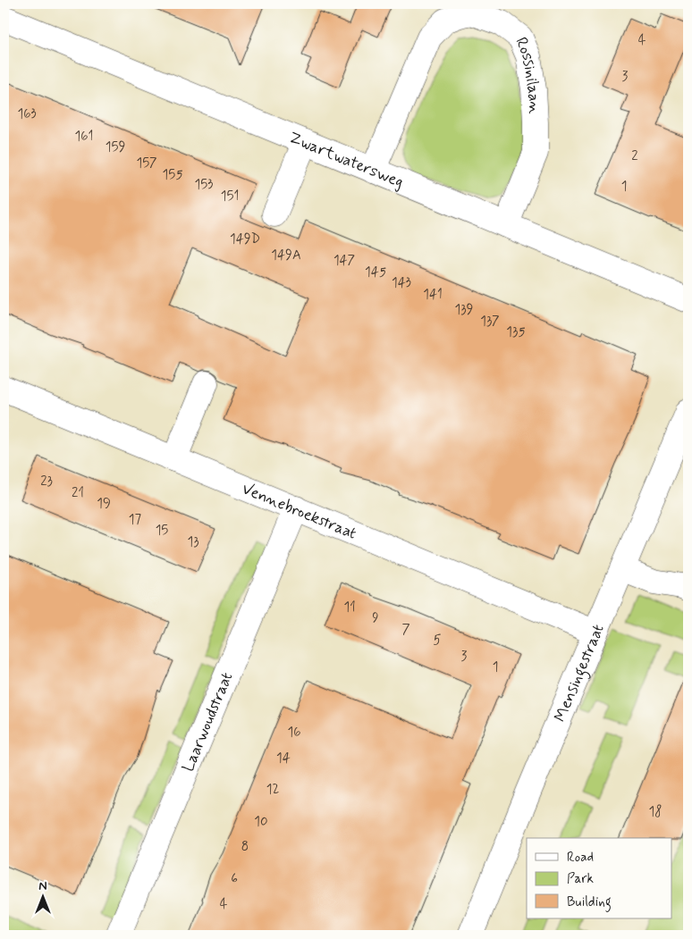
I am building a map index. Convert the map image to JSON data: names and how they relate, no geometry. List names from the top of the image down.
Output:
{
  "streets": {
    "street": [
      "Rossinilaan",
      "Zwartwatersweg",
      "Vennebroekstraat",
      "Mensingestraat",
      "Laarwoudstraat"
    ]
  },
  "crossings": [
    ["Rossinilaan", "Zwartwatersweg"],
    ["Vennebroekstraat", "Mensingestraat"],
    ["Vennebroekstraat", "Laarwoudstraat"]
  ],
  "house_numbers": [
    "4",
    "3",
    "163",
    "161",
    "159",
    "2",
    "157",
    "155",
    "153",
    "1",
    "151",
    "149D",
    "149A",
    "147",
    "145",
    "143",
    "141",
    "139",
    "137",
    "135",
    "23",
    "21",
    "19",
    "17",
    "15",
    "13",
    "11",
    "9",
    "7",
    "5",
    "3",
    "1",
    "16",
    "14",
    "12",
    "18",
    "10",
    "8",
    "6",
    "4"
  ],
  "legend": ["Road", "Park", "Building"],
  "north": "top"
}
